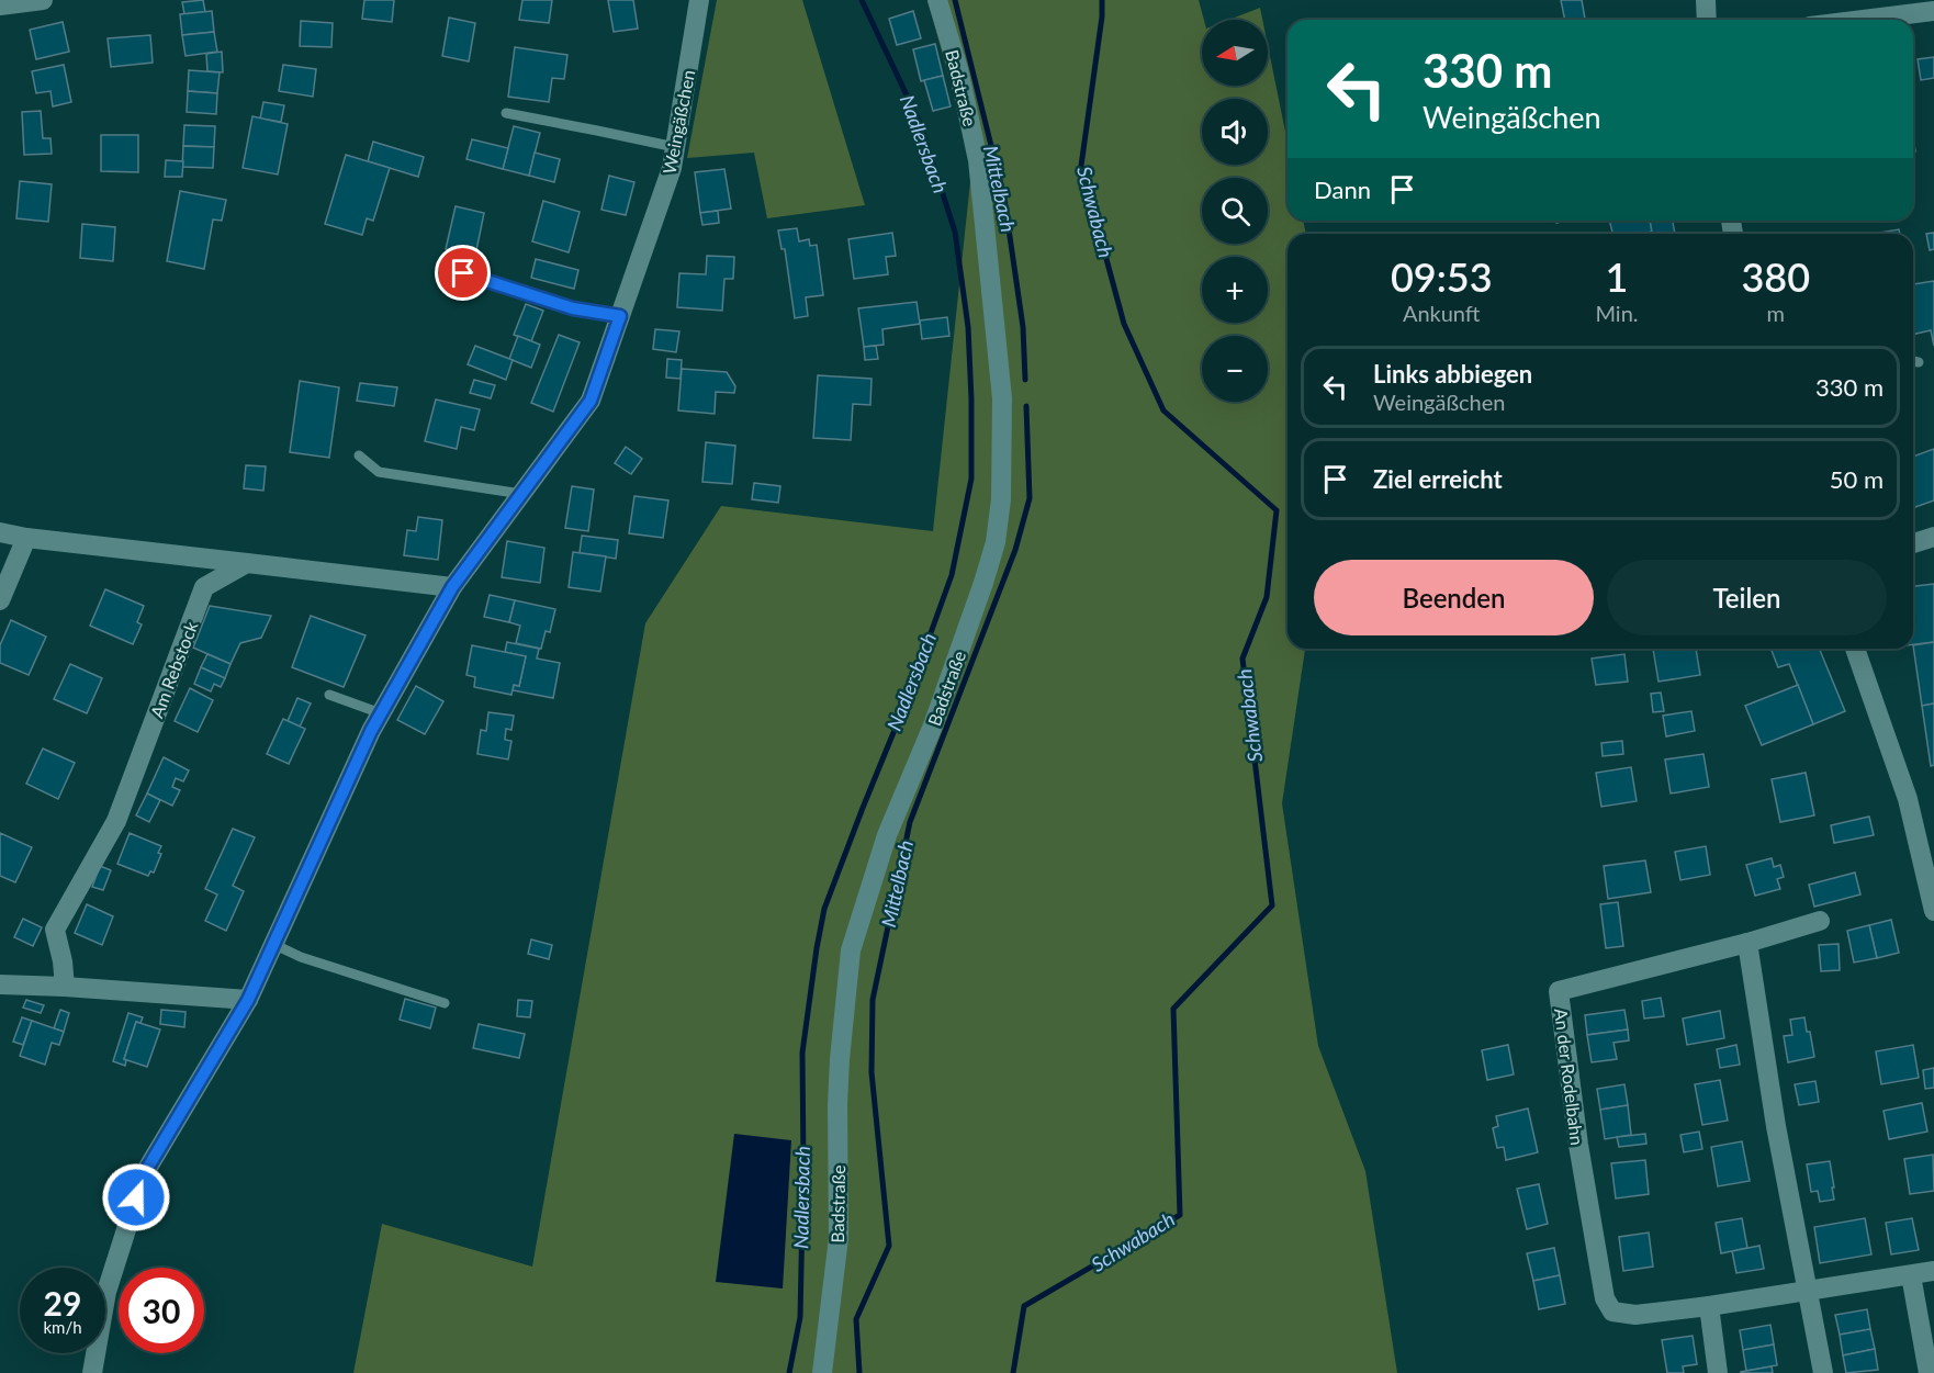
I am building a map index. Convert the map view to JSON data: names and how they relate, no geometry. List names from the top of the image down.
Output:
{
  "streets": {
    "street": [
      "Badstraße",
      "Weingäßchen",
      "Am Rebstock",
      "An der Rodelbahn"
    ]
  },
  "water": ["Nadlersbach", "Mittelbach", "Schwabach"],
  "north": "left",
  "page": {
    "map_buttons": ["+", "−"],
    "turn": ["330 m", "Weingäßchen"],
    "then": "Dann",
    "eta": [
      "09:53",
      "Ankunft",
      "1",
      "Min.",
      "380",
      "m"
    ],
    "list": [
      {
        "name": "Links abbiegen",
        "note": "Weingäßchen",
        "value": "330 m"
      },
      {
        "name": "Ziel erreicht",
        "value": "50 m"
      }
    ],
    "buttons": ["Beenden", "Teilen"],
    "speed": "29 km/h",
    "limit": "30"
  }
}
